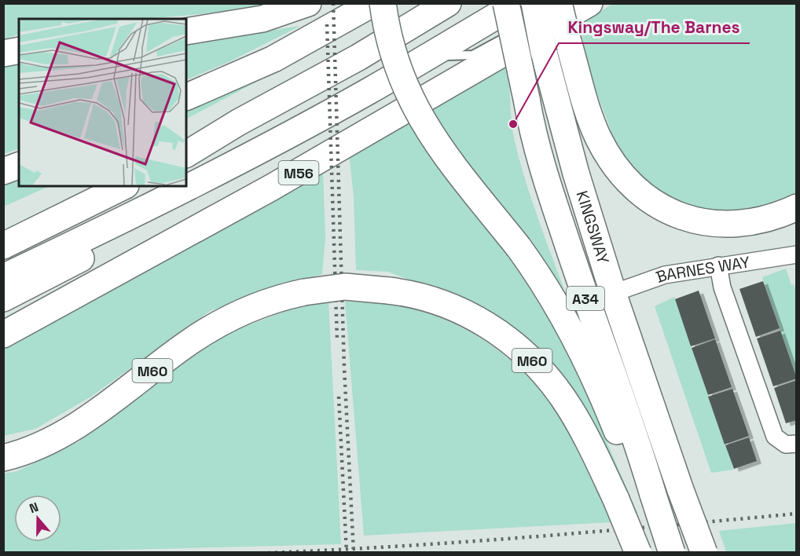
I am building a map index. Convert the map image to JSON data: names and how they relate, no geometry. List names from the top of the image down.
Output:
{
  "streets": {
    "highway": [
      "M56",
      "KINGSWAY",
      "A34",
      "M60"
    ],
    "street": ["BARNES WAY"]
  },
  "crossings": [
    ["KINGSWAY", "BARNES WAY"]
  ],
  "places": ["Kingsway/The Barnes"],
  "north": "top"
}
